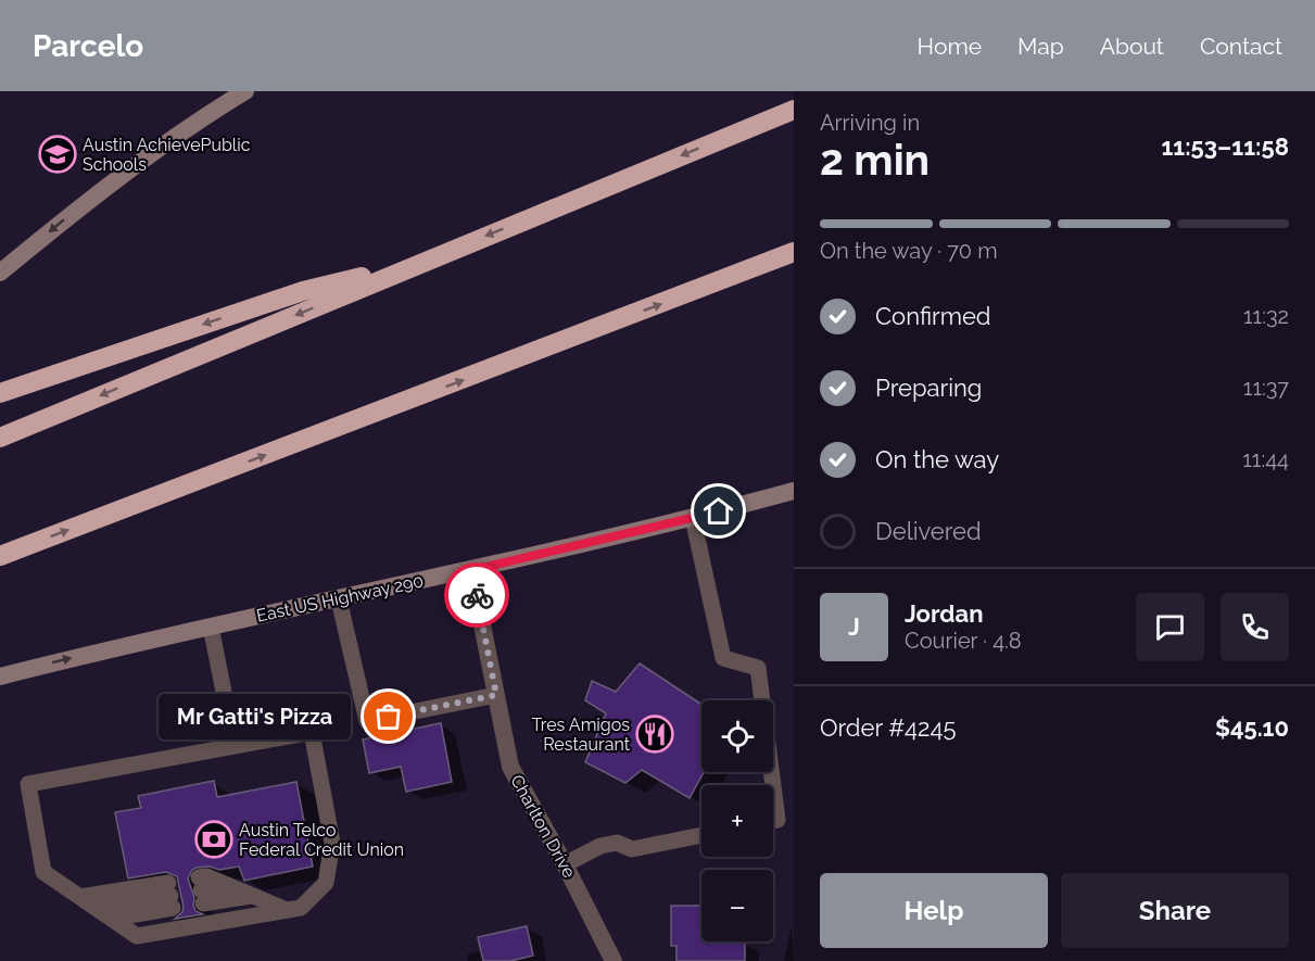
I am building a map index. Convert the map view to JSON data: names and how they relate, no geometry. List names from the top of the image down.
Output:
{
  "streets": {
    "main road": ["East US Highway 290"],
    "street": ["Charlton Drive"]
  },
  "crossings": [
    ["East US Highway 290", "Charlton Drive"]
  ],
  "places": {
    "school or university": ["Austin AchievePublic Schools"],
    "other": ["Mr Gatti's Pizza"],
    "restaurant": ["Tres Amigos Restaurant"],
    "bank": ["Austin Telco Federal Credit Union"]
  },
  "page": {
    "header": "Parcelo",
    "nav": [
      "Home",
      "Map",
      "About",
      "Contact"
    ],
    "heading": ["2 min", "Arriving in", "11:53–11:58"],
    "panel": [
      "Jordan",
      "Courier · 4.8",
      "Order #4245",
      "$45.10"
    ],
    "bar": "On the way · 70 m",
    "list": [
      ["Confirmed", "11:32"],
      ["Preparing", "11:37"],
      ["On the way", "11:44"],
      "Delivered"
    ],
    "round": "J",
    "bubble": "Mr Gatti's Pizza",
    "map_buttons": ["+", "−"],
    "buttons": ["Help", "Share"]
  }
}
